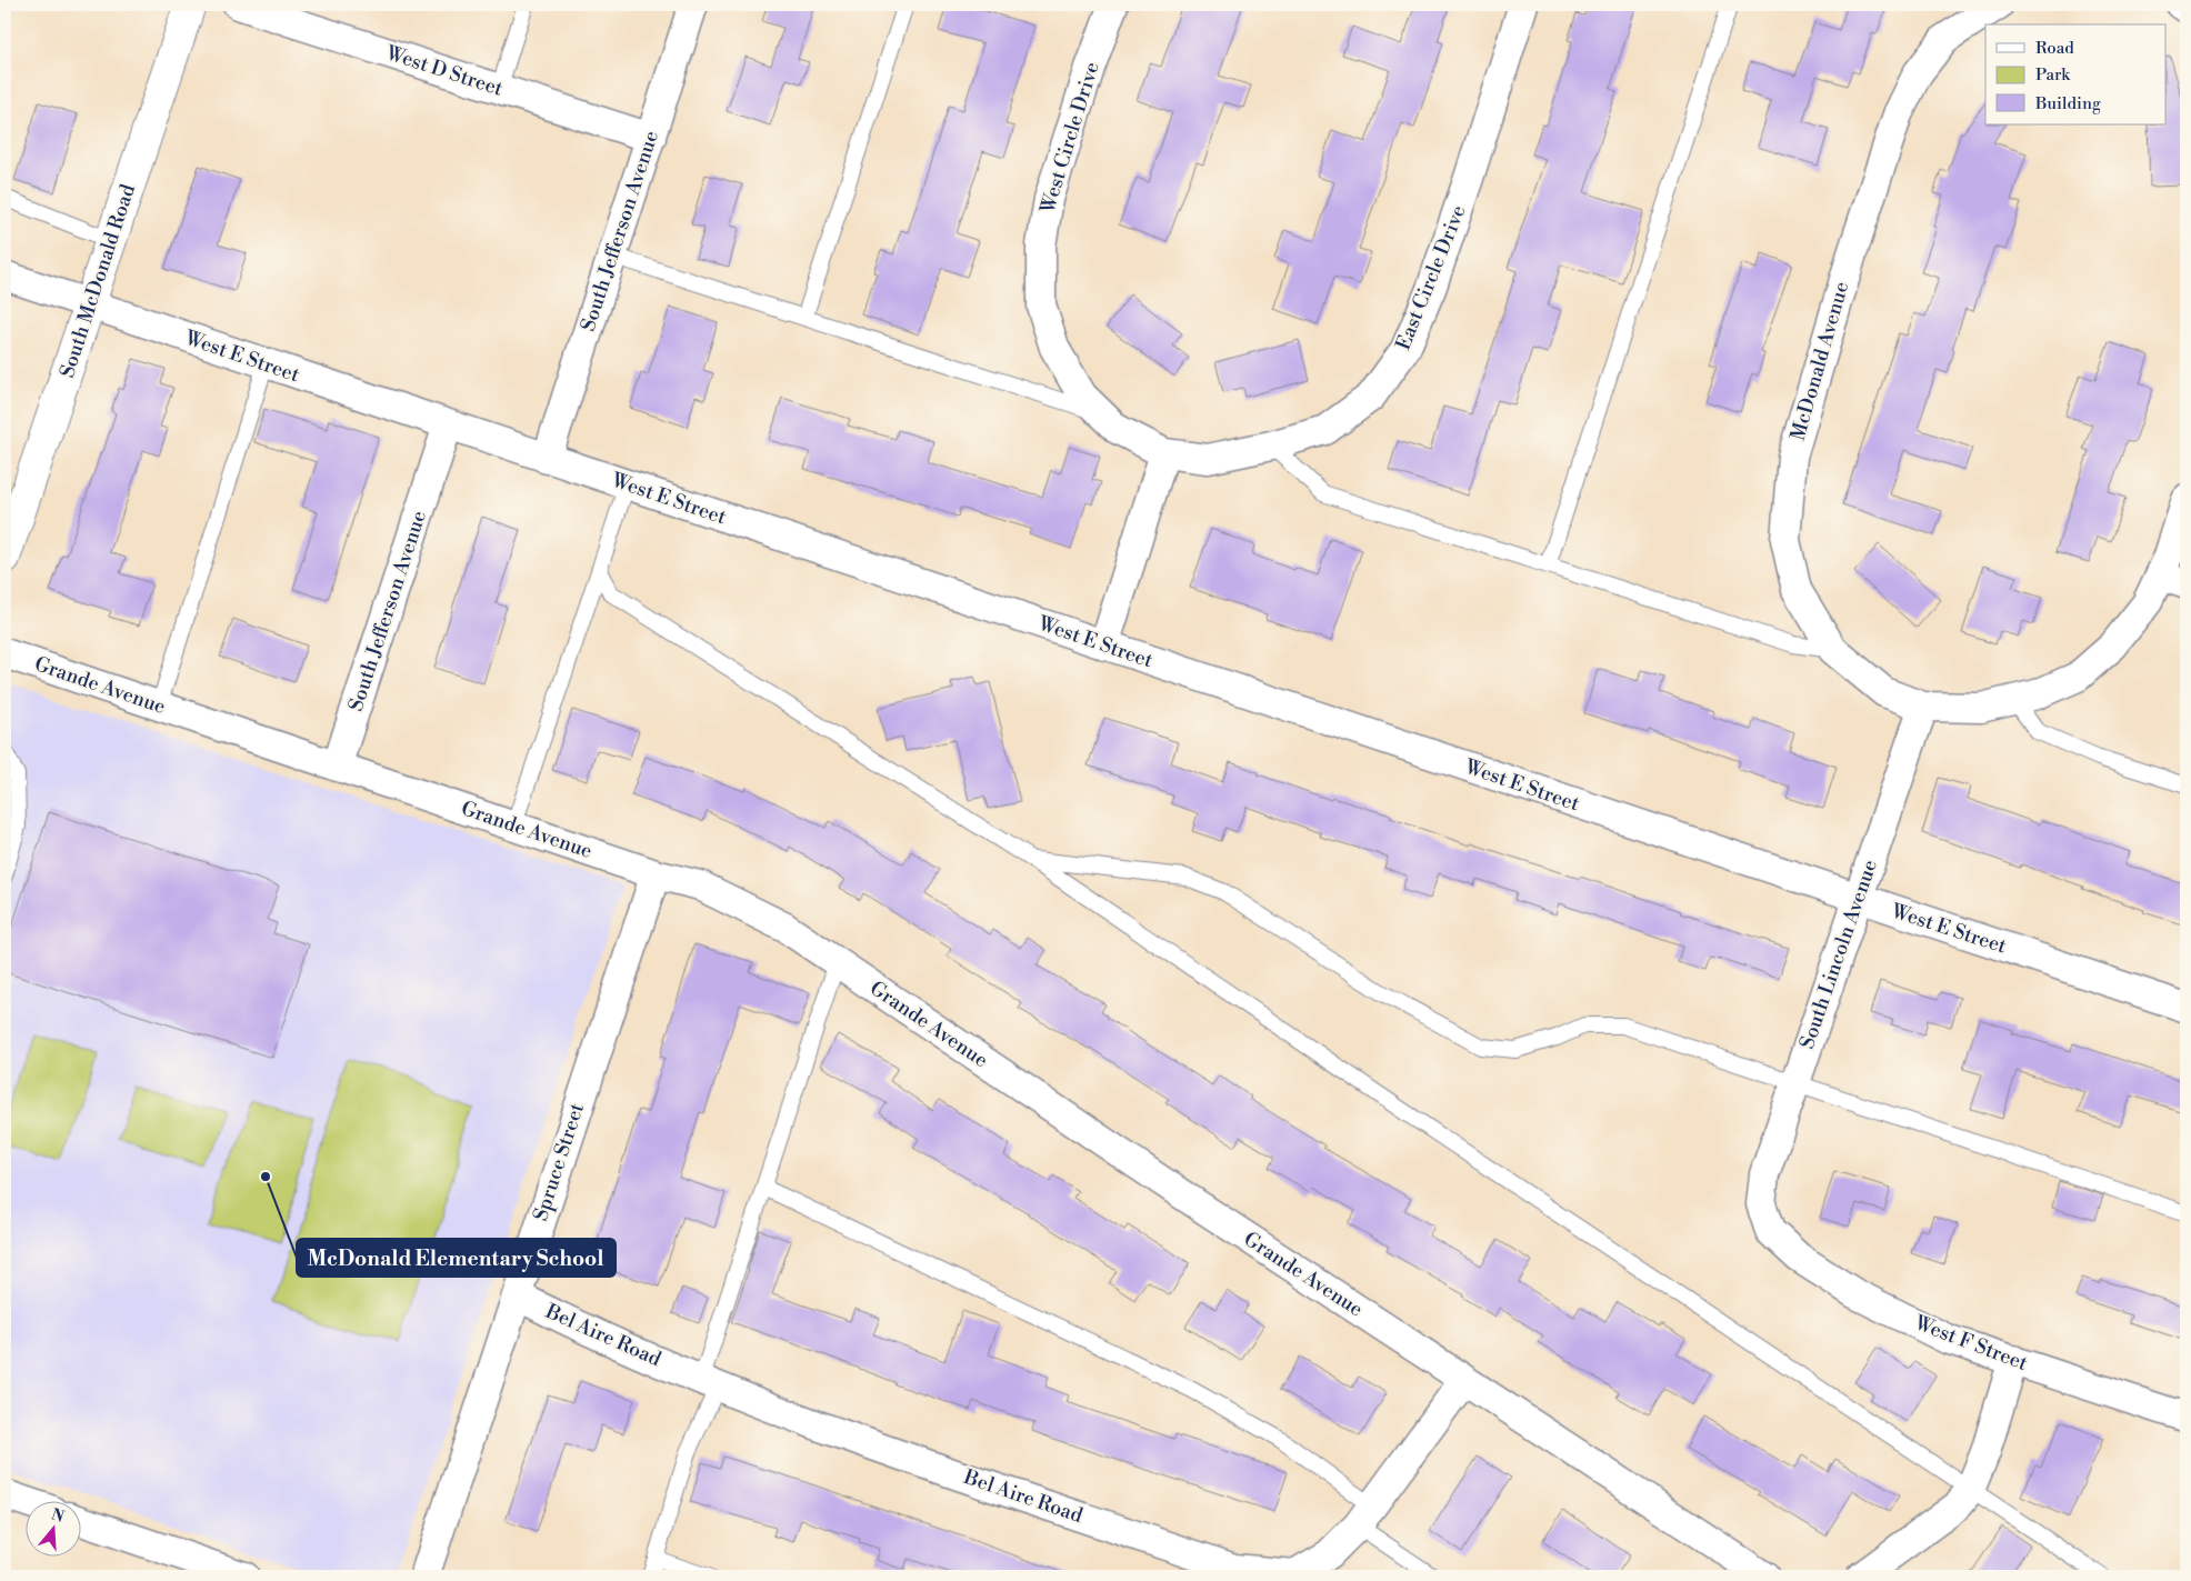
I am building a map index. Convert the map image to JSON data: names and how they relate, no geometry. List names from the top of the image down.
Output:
{
  "streets": {
    "street": [
      "West D Street",
      "West Circle Drive",
      "South Jefferson Avenue",
      "East Circle Drive",
      "South McDonald Road",
      "West E Street",
      "McDonald Avenue",
      "Grande Avenue",
      "South Lincoln Avenue",
      "Spruce Street",
      "Bel Aire Road",
      "West F Street"
    ]
  },
  "crossings": [
    ["West D Street", "South Jefferson Avenue"],
    ["West Circle Drive", "East Circle Drive"],
    ["South Jefferson Avenue", "West E Street"],
    ["South Jefferson Avenue", "Grande Avenue"],
    ["South McDonald Road", "West E Street"],
    ["West E Street", "South Lincoln Avenue"],
    ["McDonald Avenue", "South Lincoln Avenue"],
    ["Grande Avenue", "Spruce Street"],
    ["Grande Avenue", "Bel Aire Road"],
    ["South Lincoln Avenue", "West F Street"],
    ["Spruce Street", "Bel Aire Road"]
  ],
  "places": ["McDonald Elementary School"],
  "legend": ["Road", "Park", "Building"],
  "north": "top"
}
